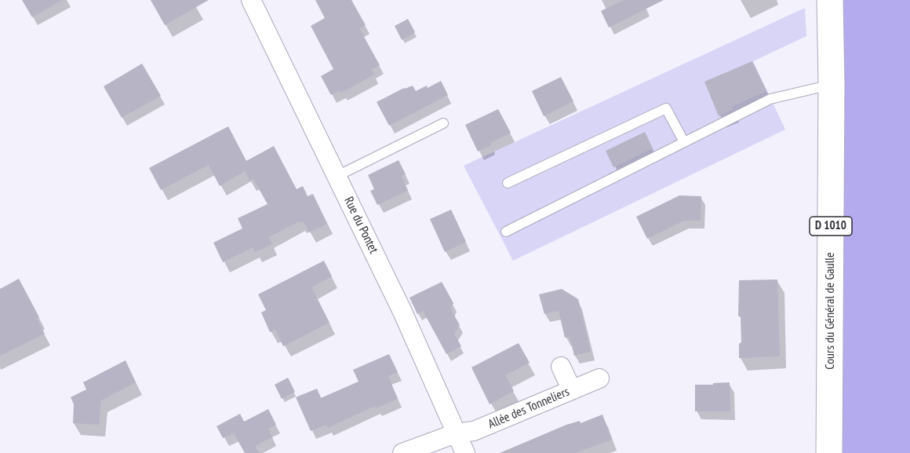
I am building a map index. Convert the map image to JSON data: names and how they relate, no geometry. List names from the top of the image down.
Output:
{
  "streets": {
    "main road": ["D 1010", "Cours du Général de Gaulle"],
    "street": ["Rue du Pontet", "Allée des Tonneliers"]
  },
  "crossings": [
    ["Rue du Pontet", "Allée des Tonneliers"]
  ]
}
